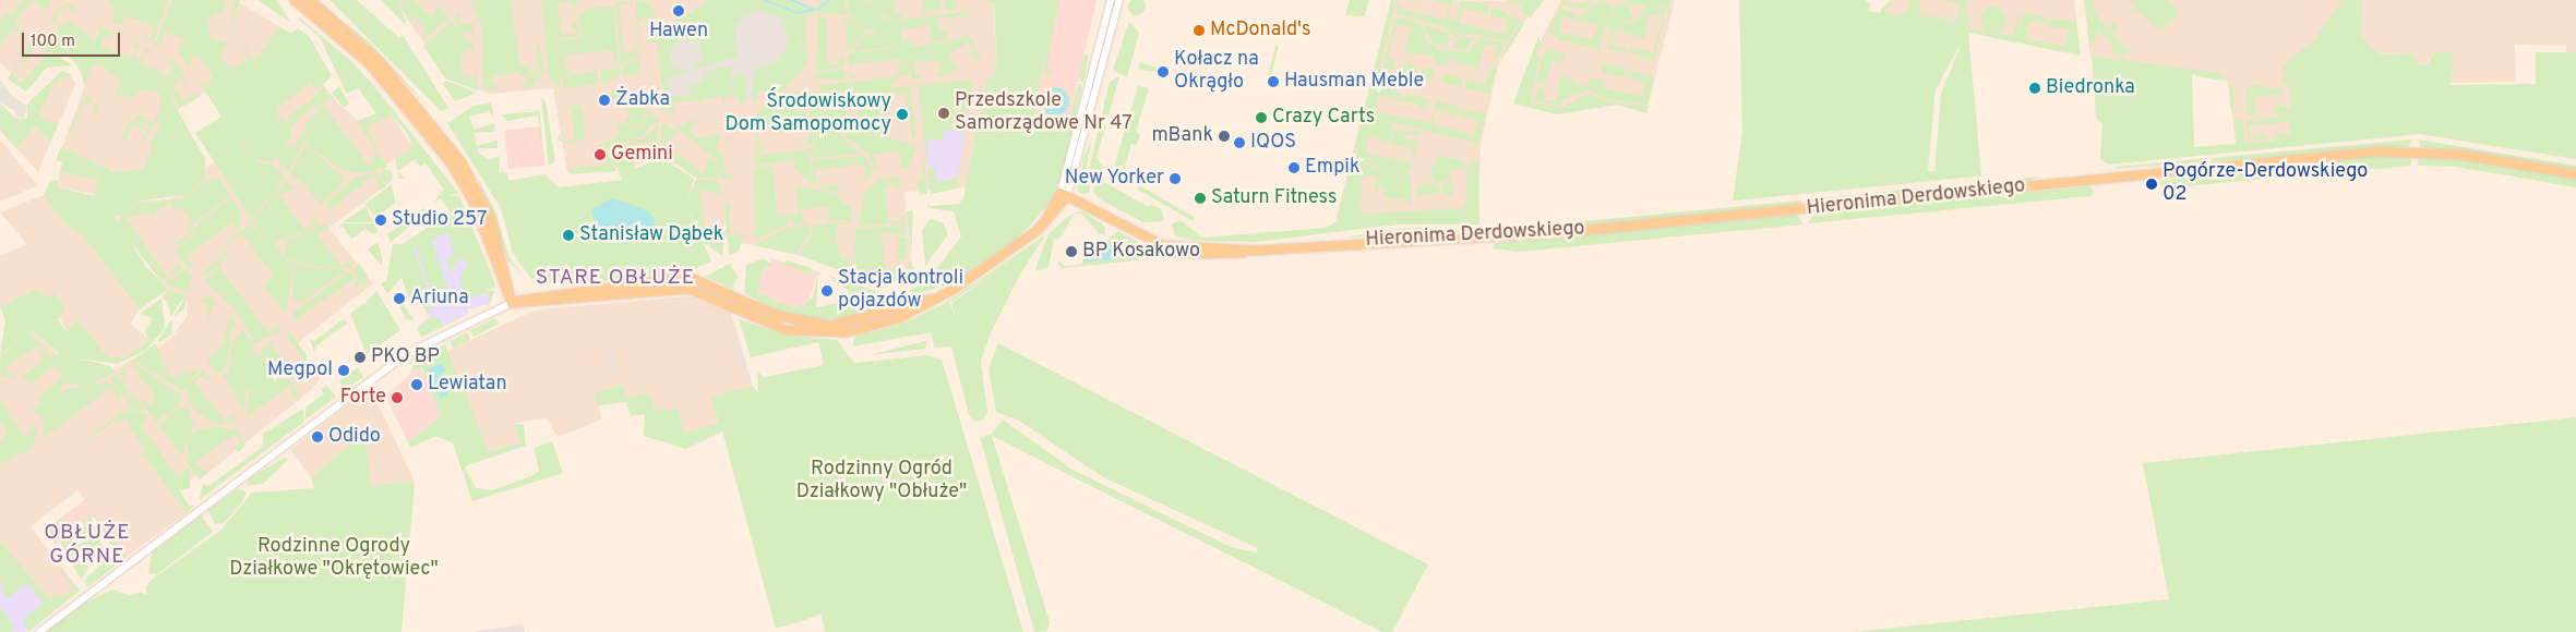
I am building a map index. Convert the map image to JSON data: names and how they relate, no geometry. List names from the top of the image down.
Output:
{
  "streets": {
    "main road": ["Hieronima Derdowskiego"]
  },
  "districts": ["STARE OBŁUŻE", "OBŁUŻE GÓRNE"],
  "parks": ["Rodzinny Ogród Działkowy \"Obłuże\"", "Rodzinne Ogrody Działkowe \"Okrętowiec\""],
  "places": [
    "Hawen",
    "McDonald's",
    "Kołacz na Okrągło",
    "Hausman Meble",
    "Biedronka",
    "Żabka",
    "Przedszkole Samorządowe Nr 47",
    "Środowiskowy Dom Samopomocy",
    "Crazy Carts",
    "mBank",
    "IQOS",
    "Gemini",
    "Empik",
    "New Yorker",
    "Pogórze-Derdowskiego 02",
    "Saturn Fitness",
    "Studio 257",
    "Stanisław Dąbek",
    "BP Kosakowo",
    "Stacja kontroli pojazdów",
    "Ariuna",
    "PKO BP",
    "Megpol",
    "Lewiatan",
    "Forte",
    "Odido"
  ],
  "scale_bar": "100 m"
}
